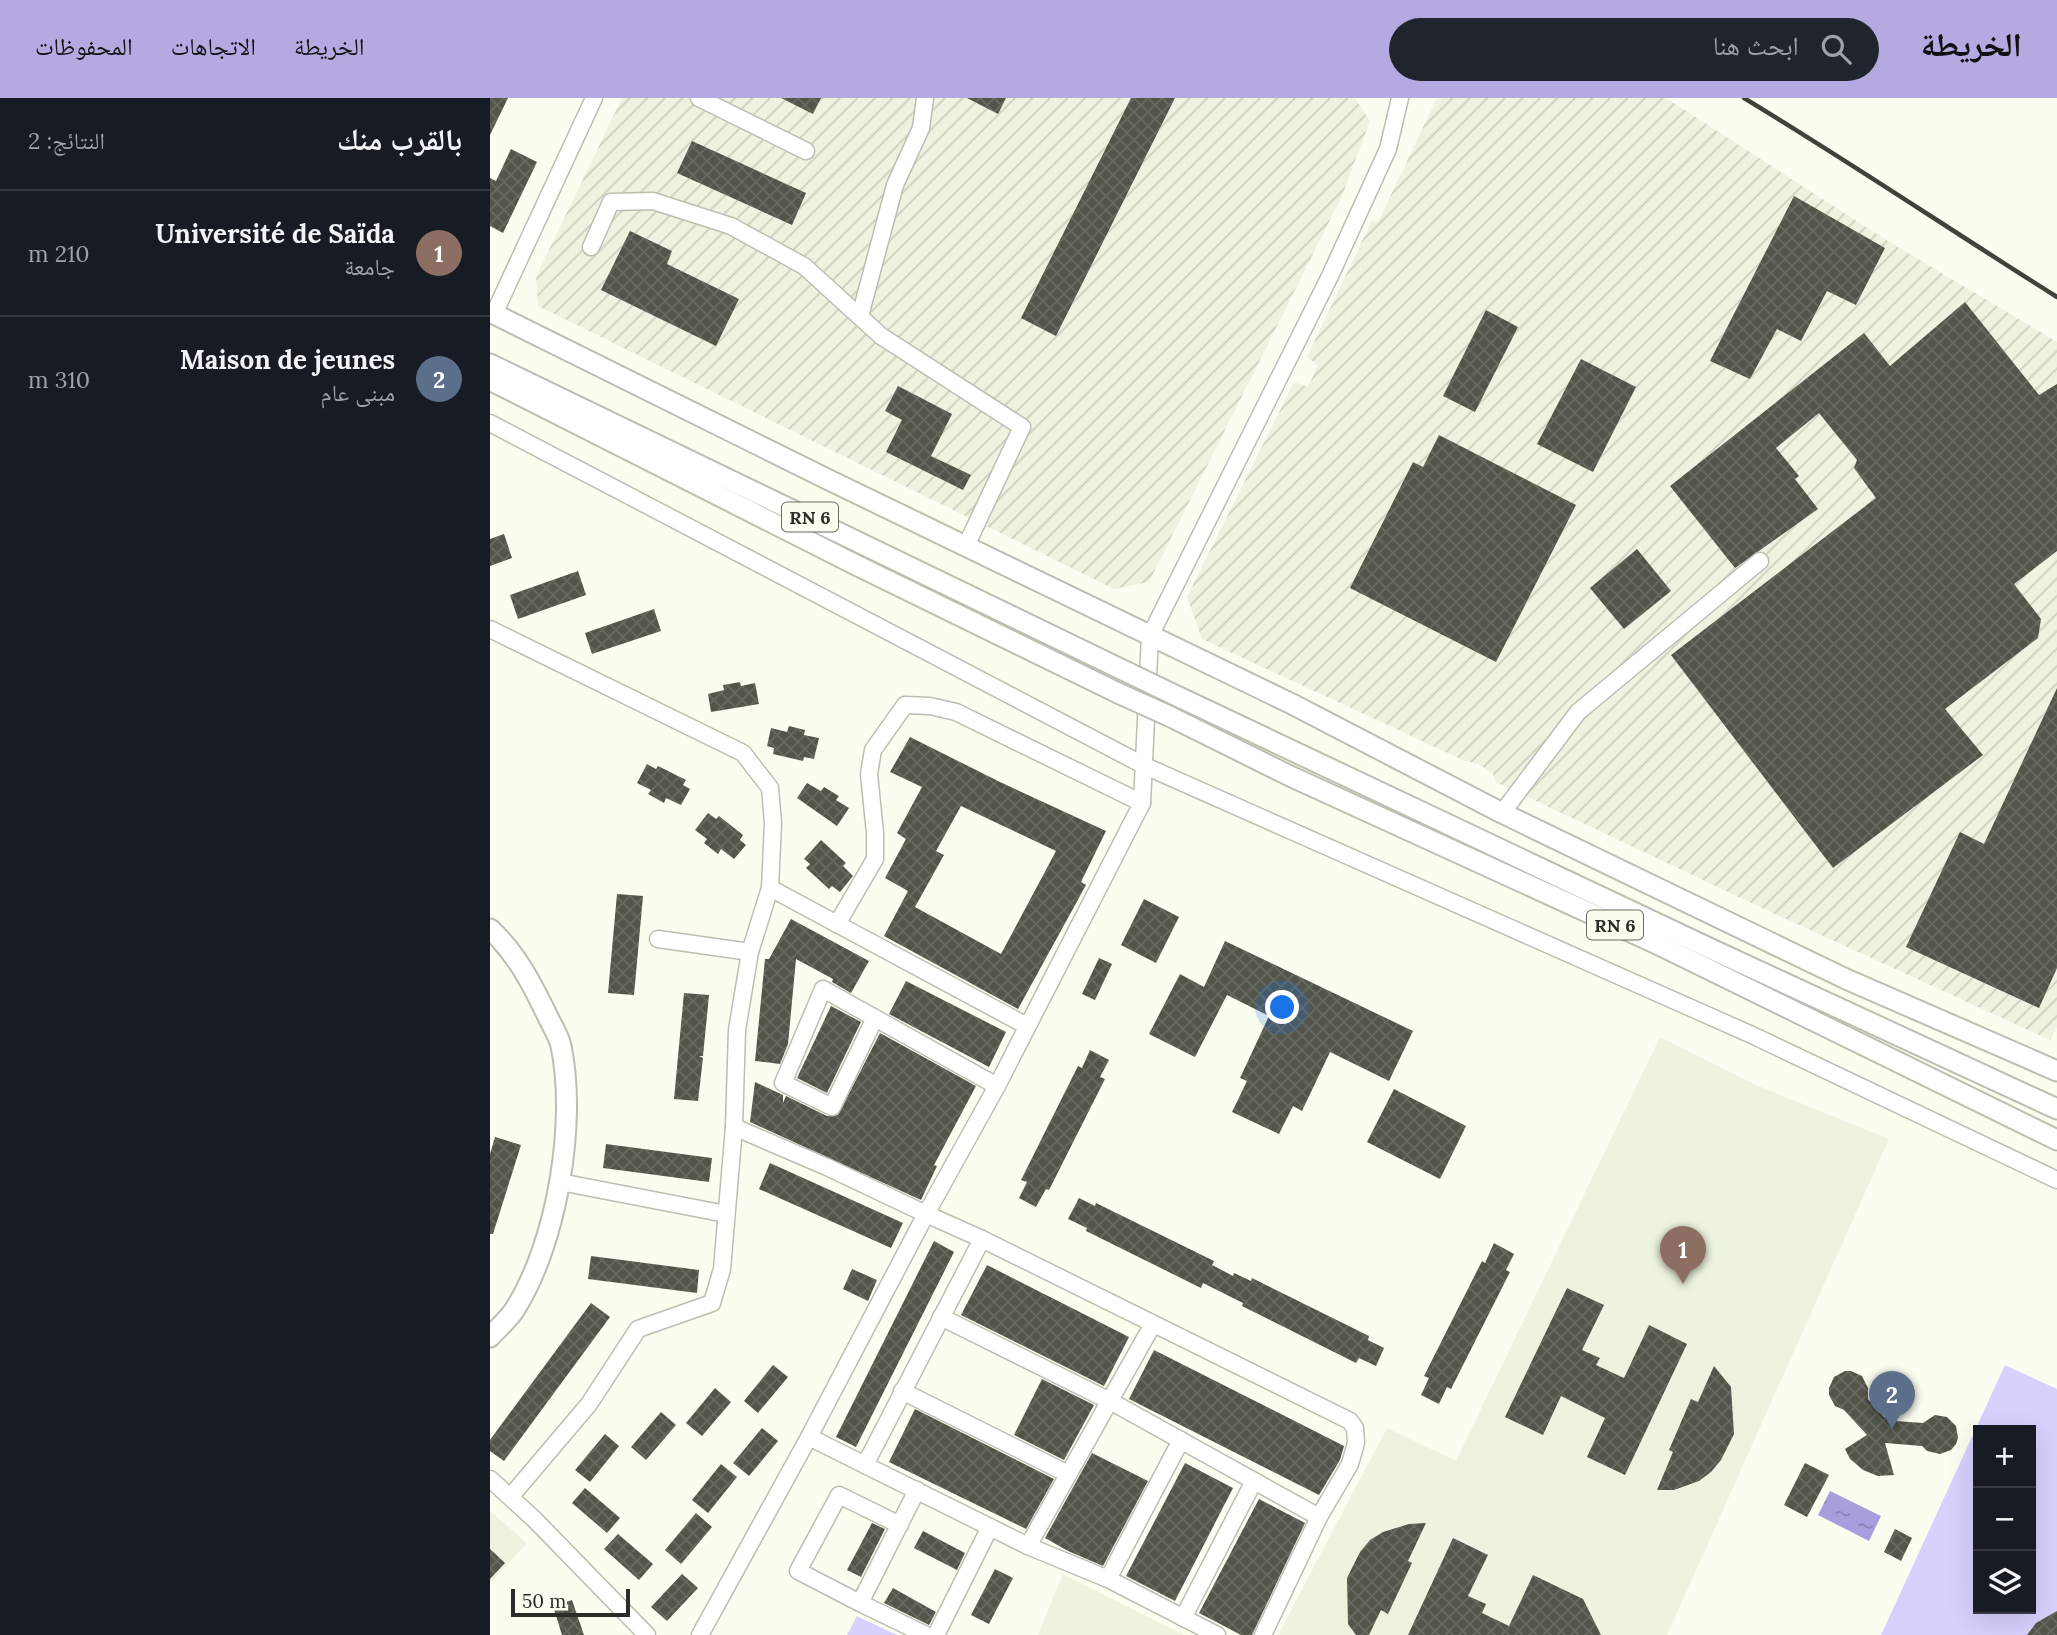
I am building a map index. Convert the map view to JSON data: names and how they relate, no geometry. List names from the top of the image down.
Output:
{
  "streets": {
    "main road": ["RN 6"]
  },
  "scale_bar": "50 m",
  "page": {
    "header": "الخريطة",
    "search": "ابحث هنا",
    "nav": ["الخريطة", "الاتجاهات", "المحفوظات"],
    "heading": ["بالقرب منك", "النتائج: 2"],
    "list": [
      {
        "mark": "1",
        "name": "Université de Saïda",
        "note": "جامعة",
        "value": "210 m"
      },
      {
        "mark": "2",
        "name": "Maison de jeunes",
        "note": "مبنى عام",
        "value": "310 m"
      }
    ],
    "pins": ["1", "2"],
    "map_buttons": ["+", "−"],
    "scale": "50 m"
  }
}
